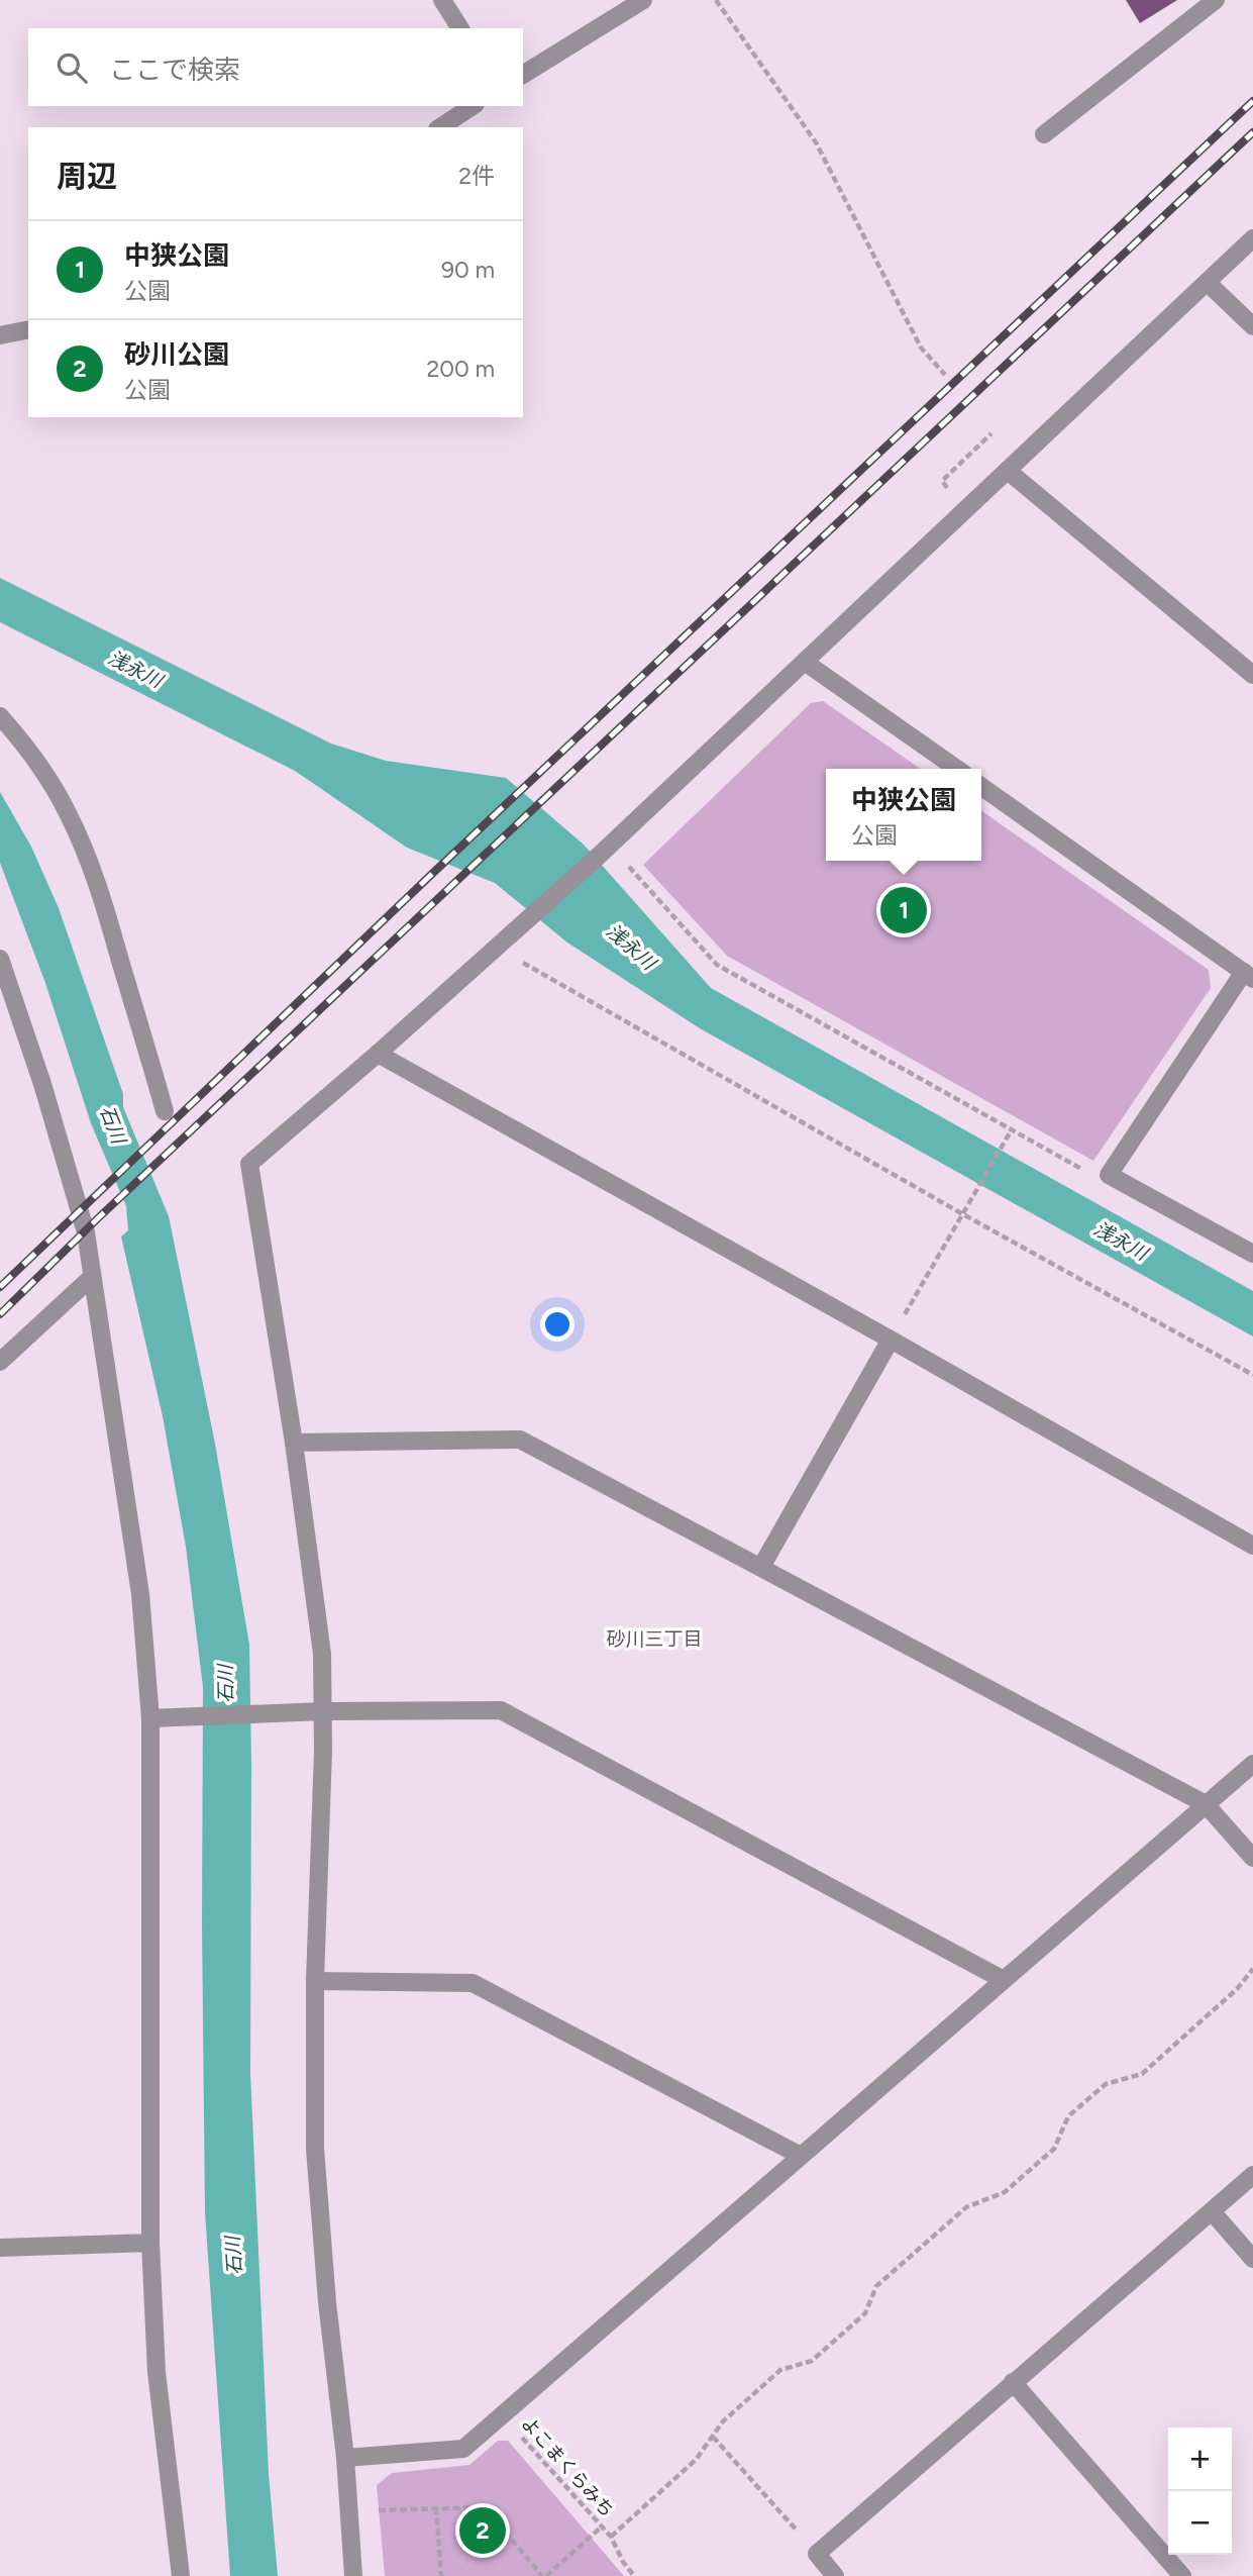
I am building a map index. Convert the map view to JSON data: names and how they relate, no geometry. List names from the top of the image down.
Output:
{
  "streets": {
    "path": ["よこまくらみち"]
  },
  "districts": ["砂川三丁目"],
  "water": ["浅永川", "石川"],
  "page": {
    "search": "ここで検索",
    "heading": ["周辺", "2件"],
    "list": [
      {
        "mark": "1",
        "name": "中狭公園",
        "note": "公園",
        "value": "90 m"
      },
      {
        "mark": "2",
        "name": "砂川公園",
        "note": "公園",
        "value": "200 m"
      }
    ],
    "popup": ["中狭公園", "公園"],
    "pins": ["1", "2"],
    "map_buttons": ["+", "−"]
  }
}
